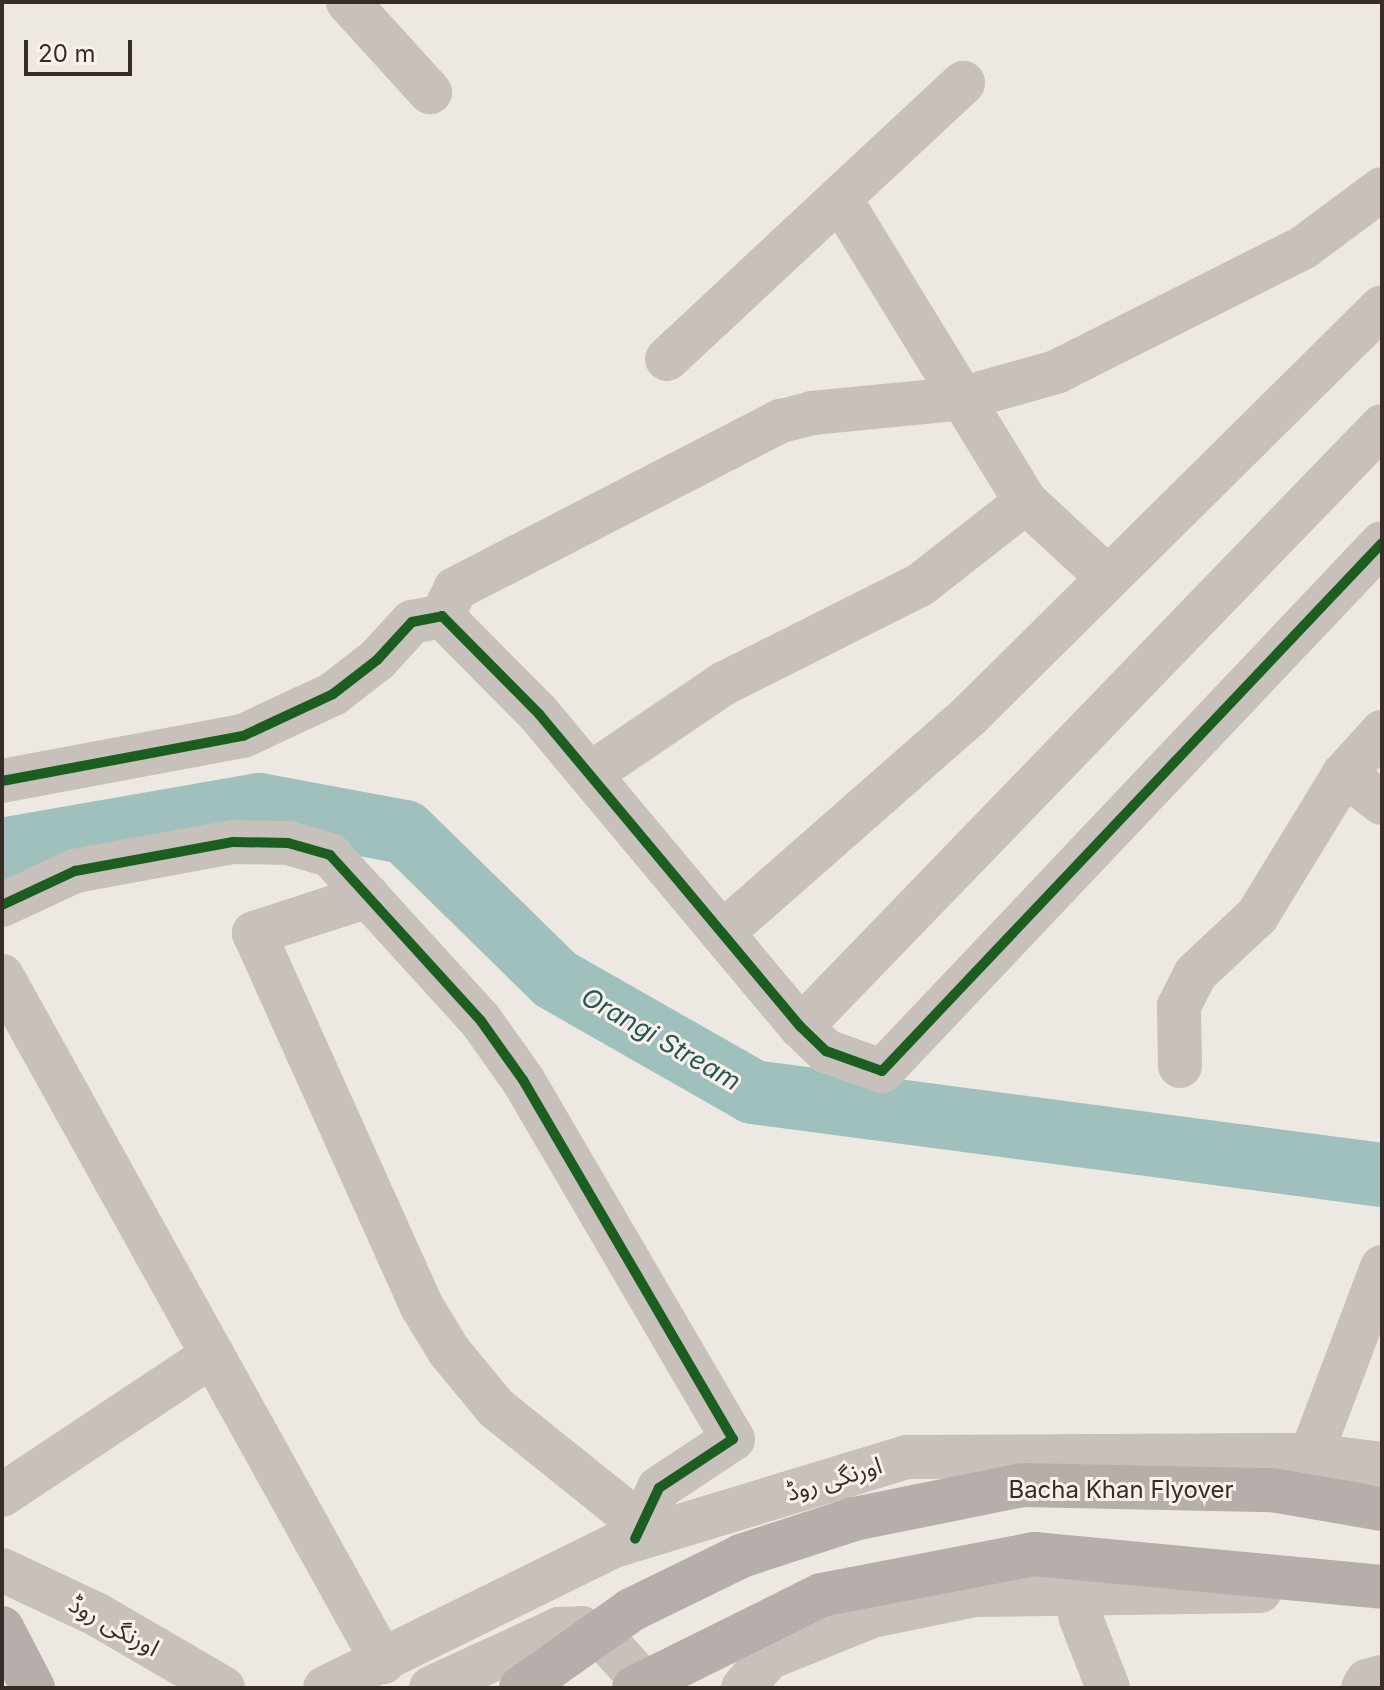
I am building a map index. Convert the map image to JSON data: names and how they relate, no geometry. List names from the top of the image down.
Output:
{
  "streets": {
    "main road": ["Bacha Khan Flyover"],
    "street": ["اورنگی روڈ"]
  },
  "water": ["Orangi Stream"],
  "scale_bar": "20 m"
}
